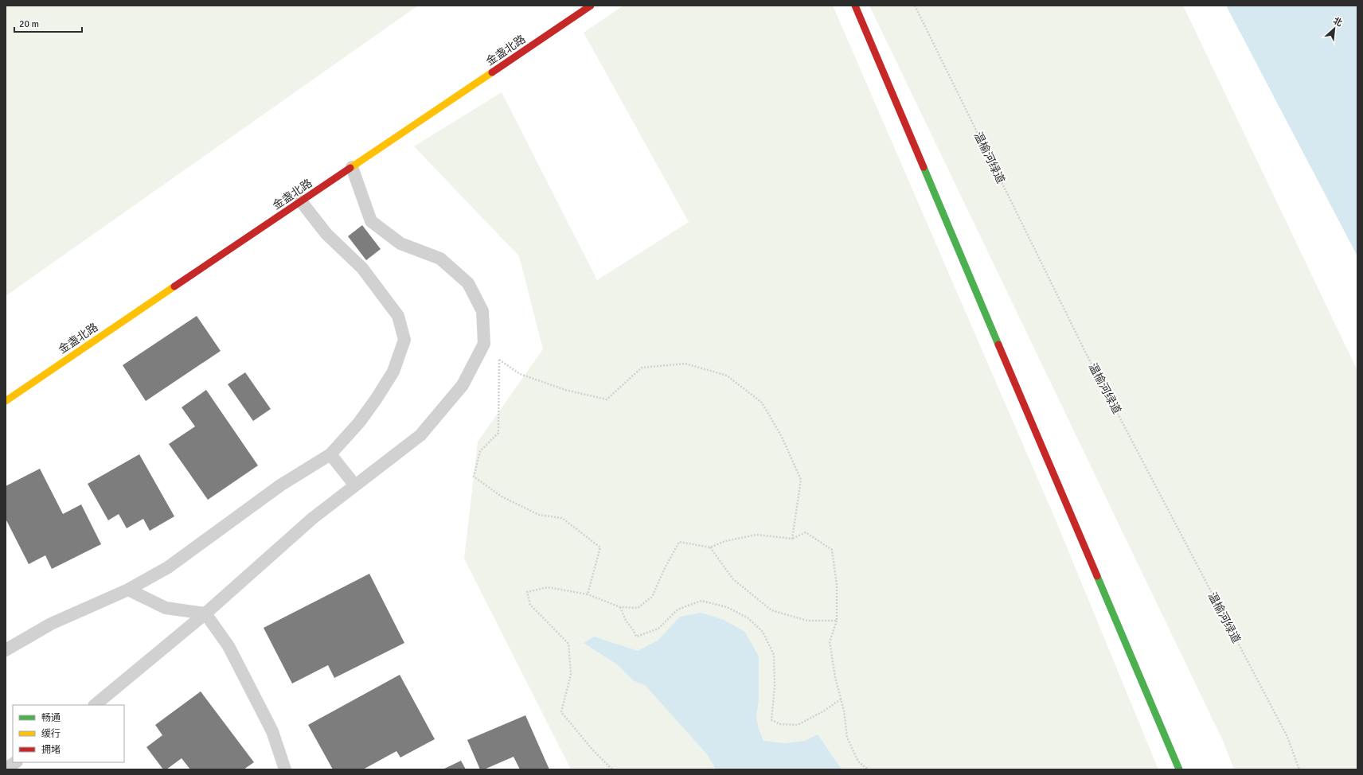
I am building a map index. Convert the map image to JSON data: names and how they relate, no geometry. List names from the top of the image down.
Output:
{
  "streets": {
    "street": ["金盏北路"],
    "path": ["温榆河绿道"]
  },
  "legend": ["畅通", "缓行", "拥堵"],
  "scale_bar": "20 m",
  "north": "top right"
}
